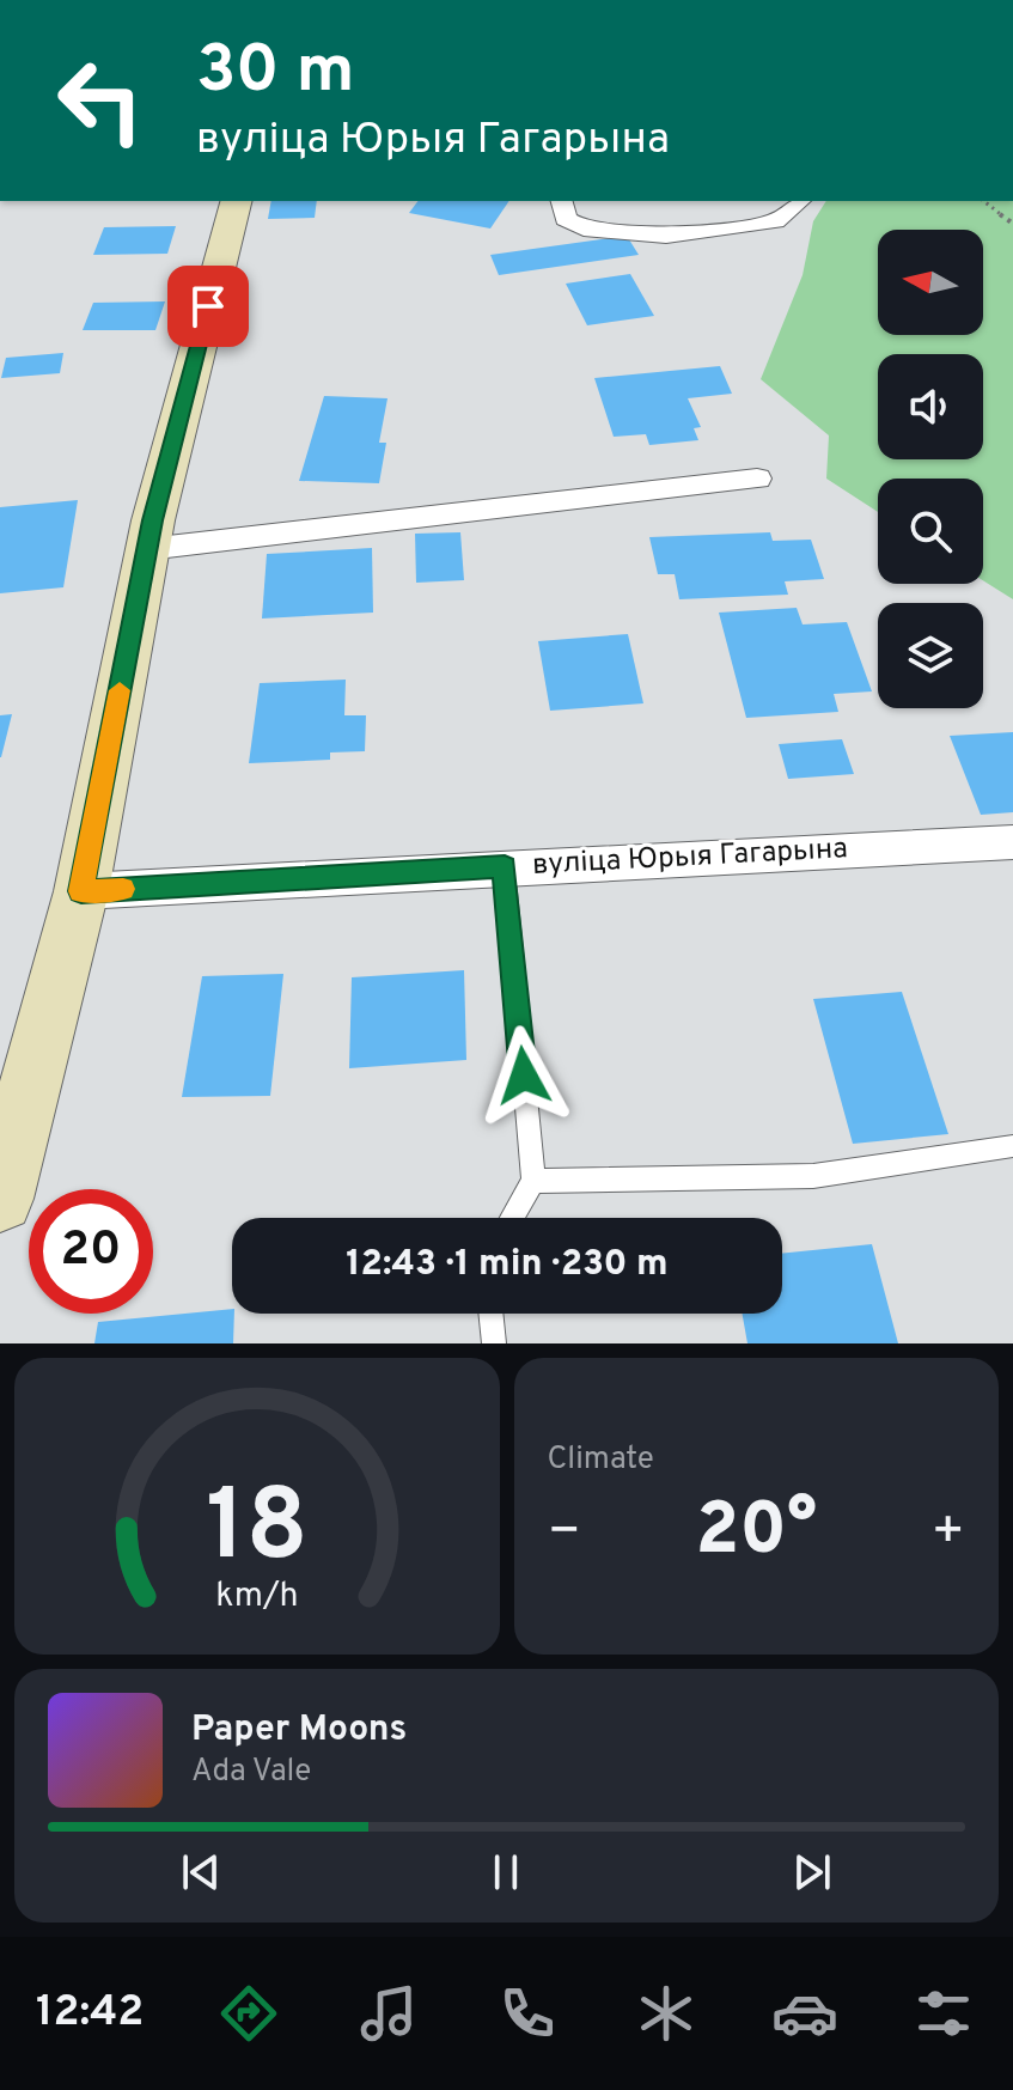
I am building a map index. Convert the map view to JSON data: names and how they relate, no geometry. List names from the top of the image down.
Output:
{
  "streets": {
    "street": ["вуліца Юрыя Гагарына"]
  },
  "north": "left",
  "page": {
    "turn": ["30 m", "вуліца Юрыя Гагарына"],
    "limit": "20",
    "trip": "12:43 · 1 min · 230 m",
    "tile": "Climate",
    "heat": ["−", "20°", "+"],
    "song": ["Paper Moons", "Ada Vale"],
    "tabs": "12:42",
    "gauge": ["18", "km/h"]
  }
}
